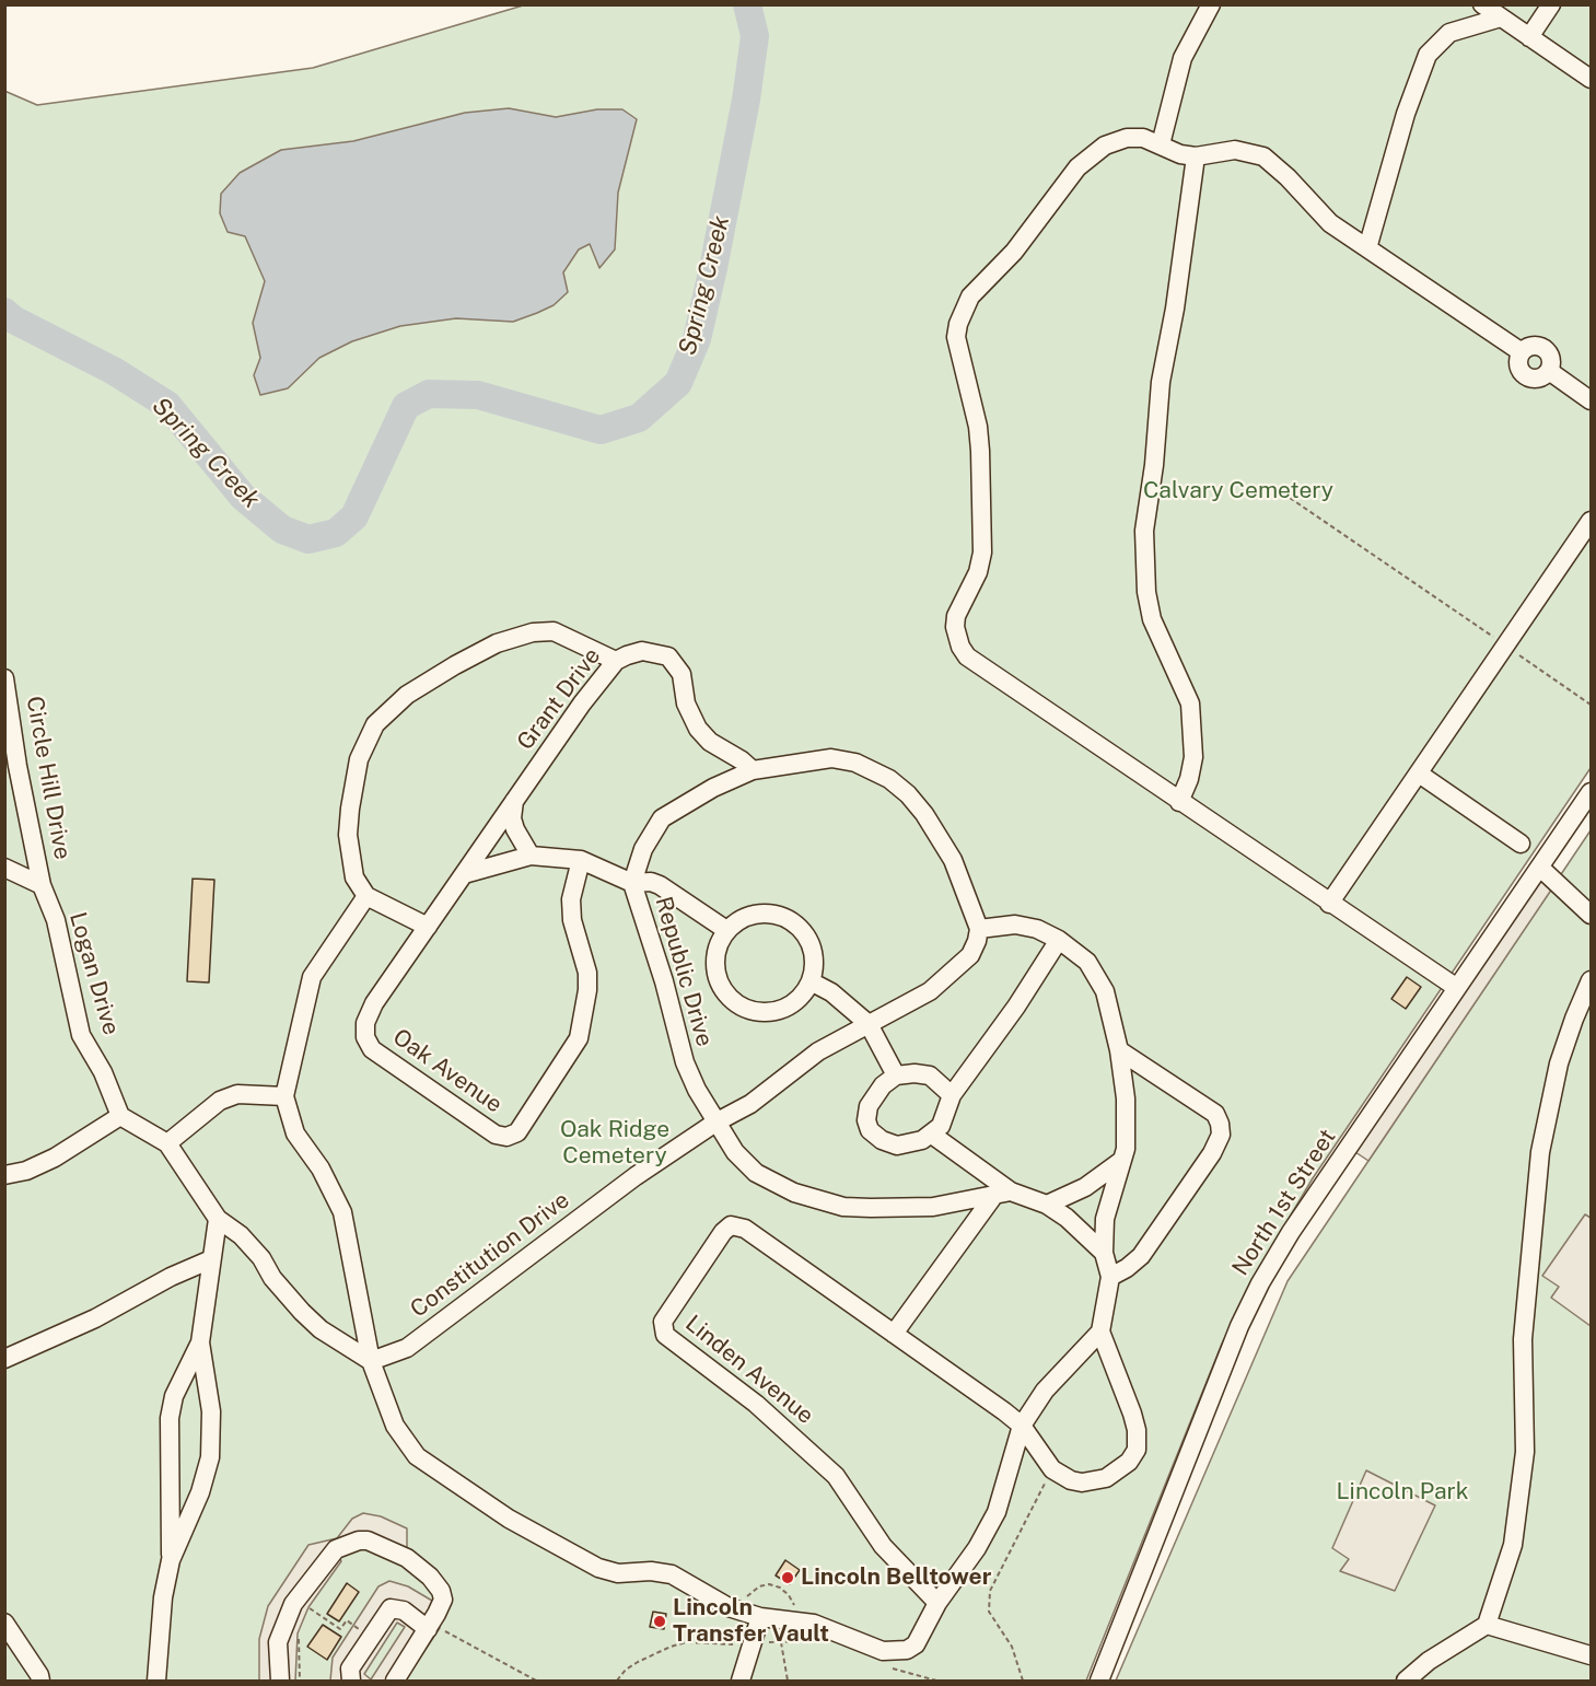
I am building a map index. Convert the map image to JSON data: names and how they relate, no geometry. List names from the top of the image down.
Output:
{
  "streets": {
    "street": [
      "Grant Drive",
      "Circle Hill Drive",
      "Republic Drive",
      "Logan Drive",
      "Oak Avenue",
      "North 1st Street",
      "Constitution Drive",
      "Linden Avenue"
    ]
  },
  "crossings": [
    ["Grant Drive", "Republic Drive"],
    ["Grant Drive", "Oak Avenue"],
    ["Circle Hill Drive", "Logan Drive"],
    ["Republic Drive", "Constitution Drive"]
  ],
  "water": ["Spring Creek"],
  "parks": ["Calvary Cemetery", "Oak Ridge Cemetery", "Lincoln Park"],
  "places": ["Lincoln Belltower", "Lincoln Transfer Vault"]
}
